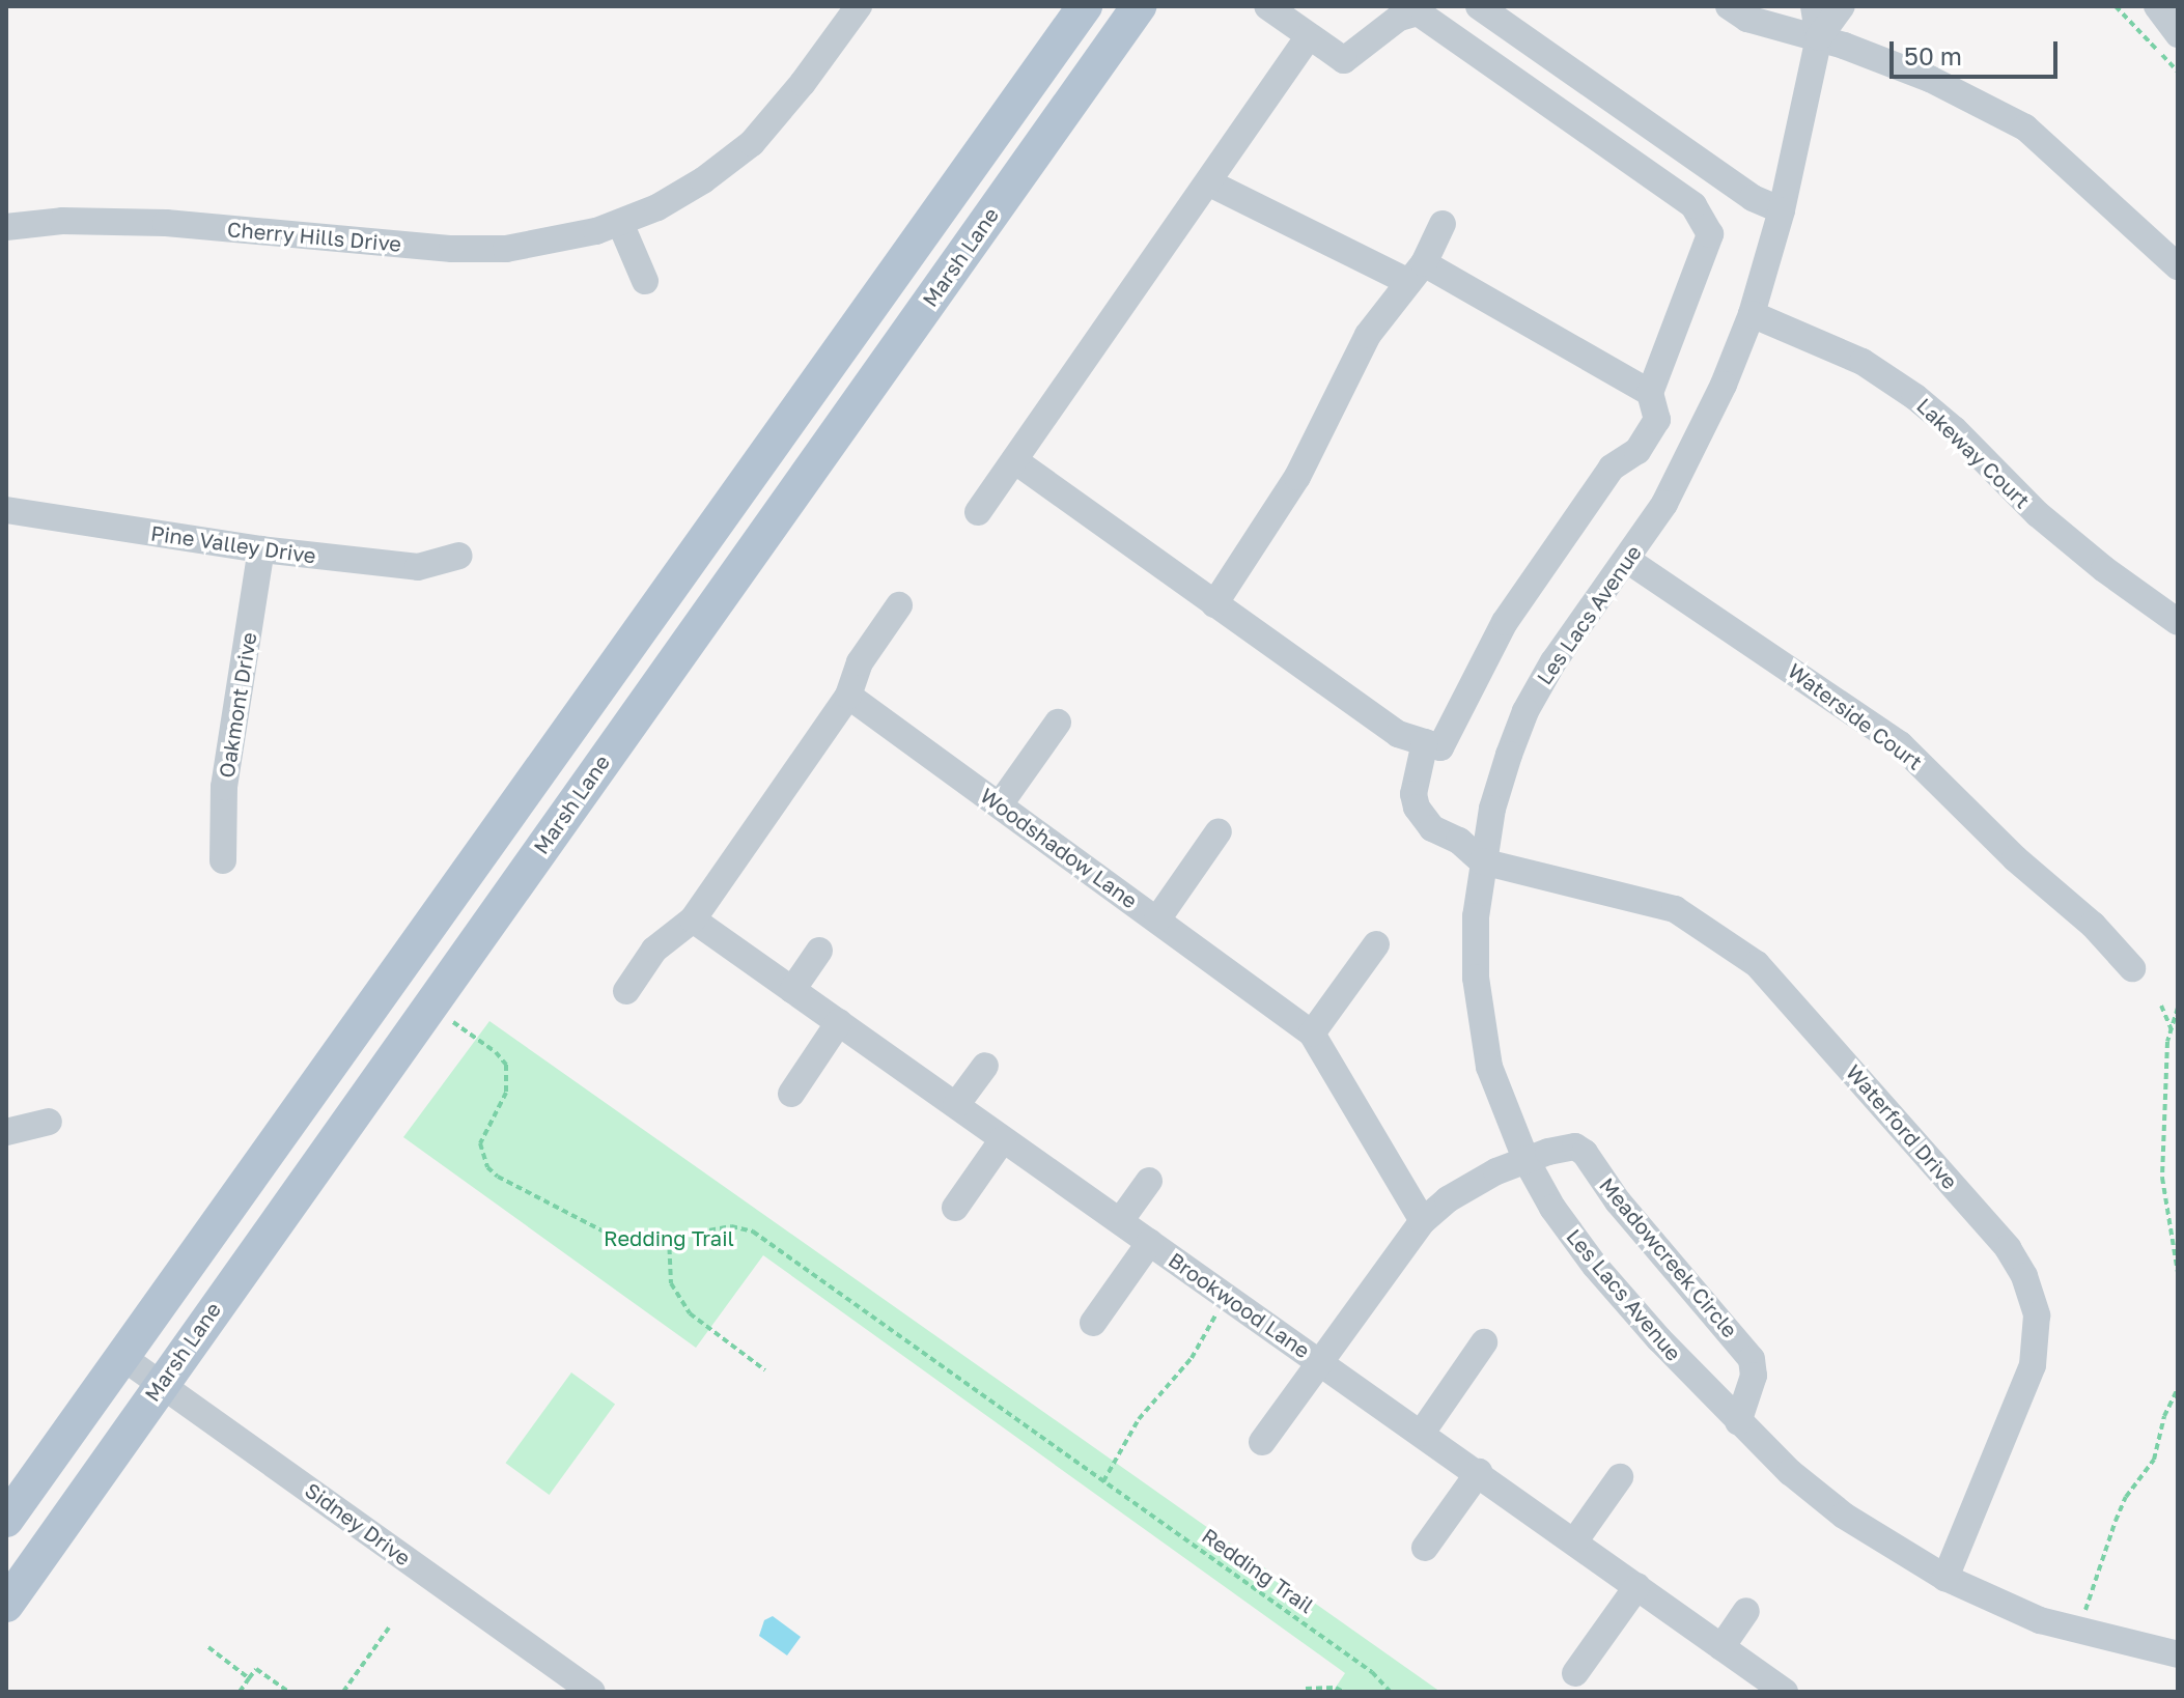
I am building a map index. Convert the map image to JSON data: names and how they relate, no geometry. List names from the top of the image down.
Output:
{
  "streets": {
    "main road": ["Marsh Lane"],
    "street": [
      "Cherry Hills Drive",
      "Lakeway Court",
      "Pine Valley Drive",
      "Les Lacs Avenue",
      "Oakmont Drive",
      "Waterside Court",
      "Woodshadow Lane",
      "Waterford Drive",
      "Meadowcreek Circle",
      "Brookwood Lane",
      "Sidney Drive"
    ],
    "path": ["Redding Trail"]
  },
  "crossings": [
    ["Marsh Lane", "Sidney Drive"],
    ["Lakeway Court", "Les Lacs Avenue"],
    ["Pine Valley Drive", "Oakmont Drive"],
    ["Les Lacs Avenue", "Waterside Court"],
    ["Les Lacs Avenue", "Waterford Drive"],
    ["Les Lacs Avenue", "Meadowcreek Circle"],
    ["Woodshadow Lane", "Meadowcreek Circle"],
    ["Meadowcreek Circle", "Brookwood Lane"]
  ],
  "parks": ["Redding Trail"],
  "scale_bar": "50 m"
}
